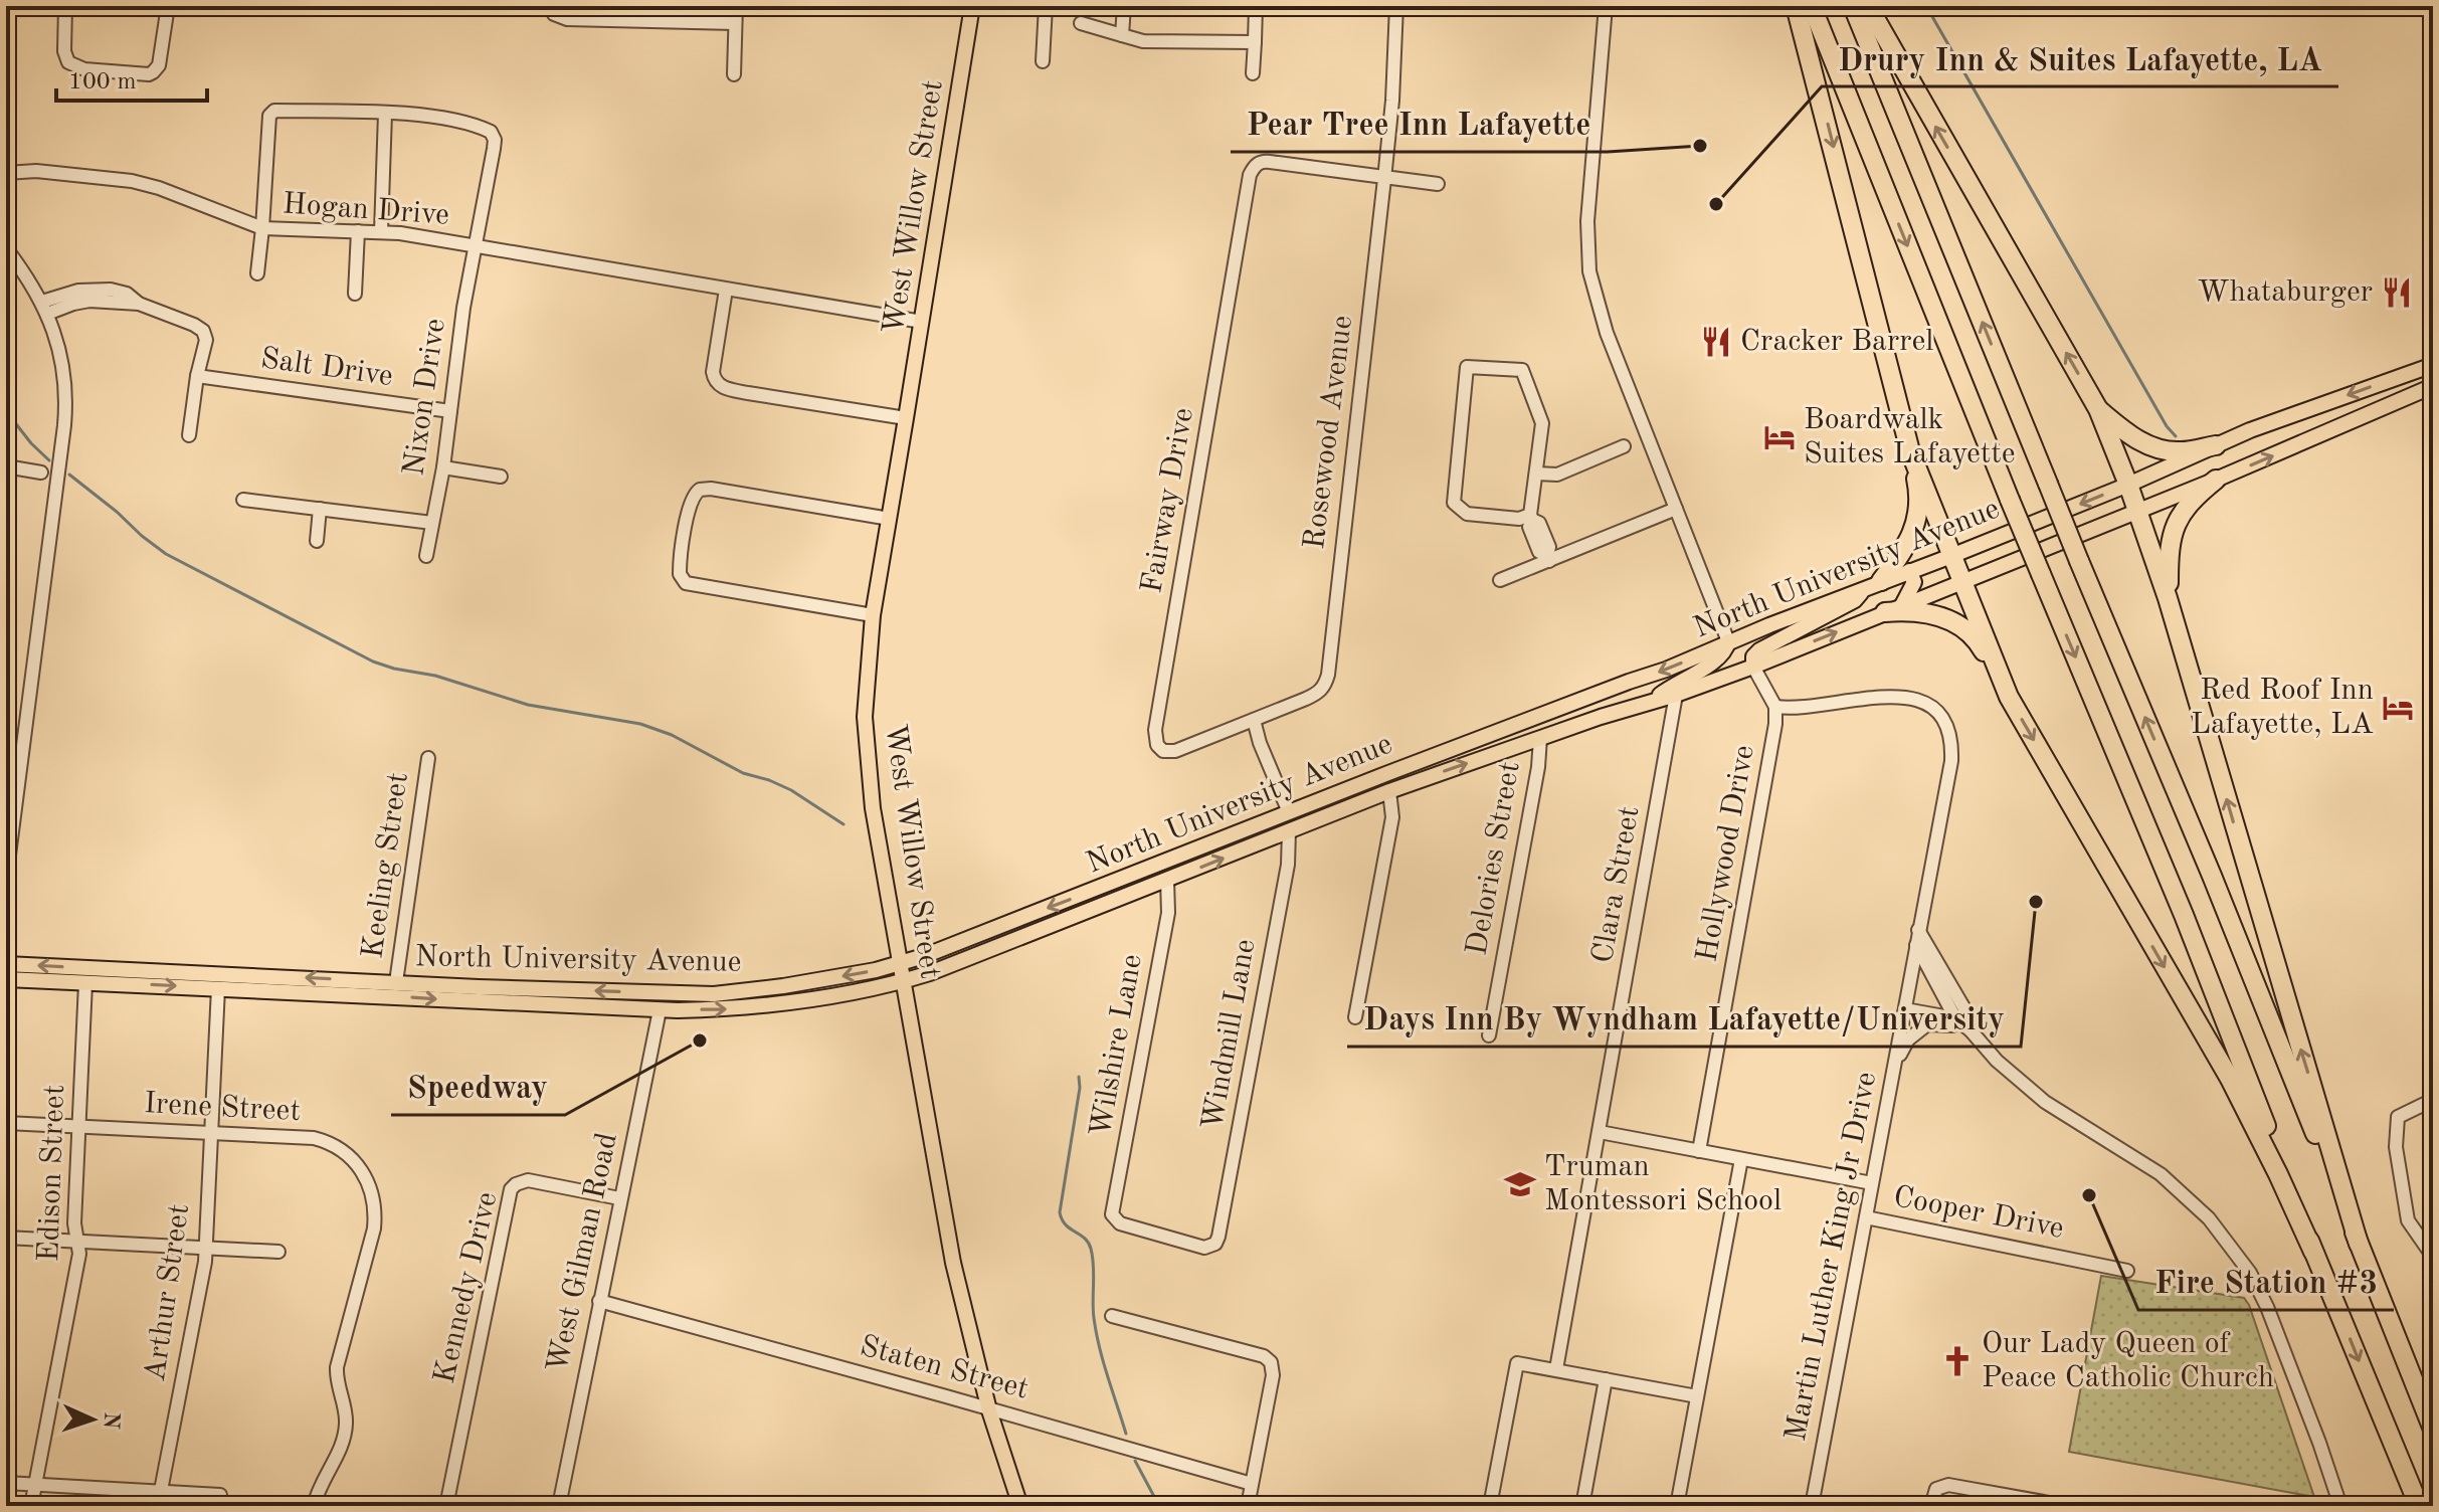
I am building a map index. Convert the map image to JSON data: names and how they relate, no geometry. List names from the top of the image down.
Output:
{
  "streets": {
    "main road": ["West Willow Street", "North University Avenue"],
    "street": [
      "Hogan Drive",
      "Salt Drive",
      "Nixon Drive",
      "Rosewood Avenue",
      "Fairway Drive",
      "Hollywood Drive",
      "Delories Street",
      "Keeling Street",
      "Clara Street",
      "Windmill Lane",
      "Wilshire Lane",
      "Irene Street",
      "Edison Street",
      "Cooper Drive",
      "West Gilman Road",
      "Martin Luther King Jr Drive",
      "Kennedy Drive",
      "Arthur Street",
      "Staten Street"
    ]
  },
  "crossings": [
    ["West Willow Street", "Hogan Drive"],
    ["West Willow Street", "North University Avenue"],
    ["West Willow Street", "Staten Street"],
    ["Hogan Drive", "Nixon Drive"],
    ["Salt Drive", "Nixon Drive"],
    ["Rosewood Avenue", "Fairway Drive"],
    ["North University Avenue", "Hollywood Drive"],
    ["North University Avenue", "Delories Street"],
    ["North University Avenue", "Keeling Street"],
    ["North University Avenue", "Clara Street"],
    ["North University Avenue", "Windmill Lane"],
    ["North University Avenue", "Wilshire Lane"],
    ["North University Avenue", "Edison Street"],
    ["North University Avenue", "West Gilman Road"],
    ["North University Avenue", "Arthur Street"],
    ["Hollywood Drive", "Cooper Drive"],
    ["Hollywood Drive", "Martin Luther King Jr Drive"],
    ["Clara Street", "Cooper Drive"],
    ["Windmill Lane", "Wilshire Lane"],
    ["Irene Street", "Edison Street"],
    ["Irene Street", "Arthur Street"],
    ["Cooper Drive", "Martin Luther King Jr Drive"],
    ["West Gilman Road", "Kennedy Drive"],
    ["West Gilman Road", "Staten Street"]
  ],
  "places": {
    "other": [
      "Pear Tree Inn Lafayette",
      "Drury Inn & Suites Lafayette, LA",
      "Days Inn By Wyndham Lafayette/University",
      "Speedway",
      "Fire Station #3"
    ],
    "restaurant": ["Whataburger", "Cracker Barrel"],
    "hotel": ["Boardwalk Suites Lafayette", "Red Roof Inn Lafayette, LA"],
    "school or university": ["Truman Montessori School"],
    "church": ["Our Lady Queen of Peace Catholic Church"]
  },
  "scale_bar": "100 m",
  "north": "right"
}
